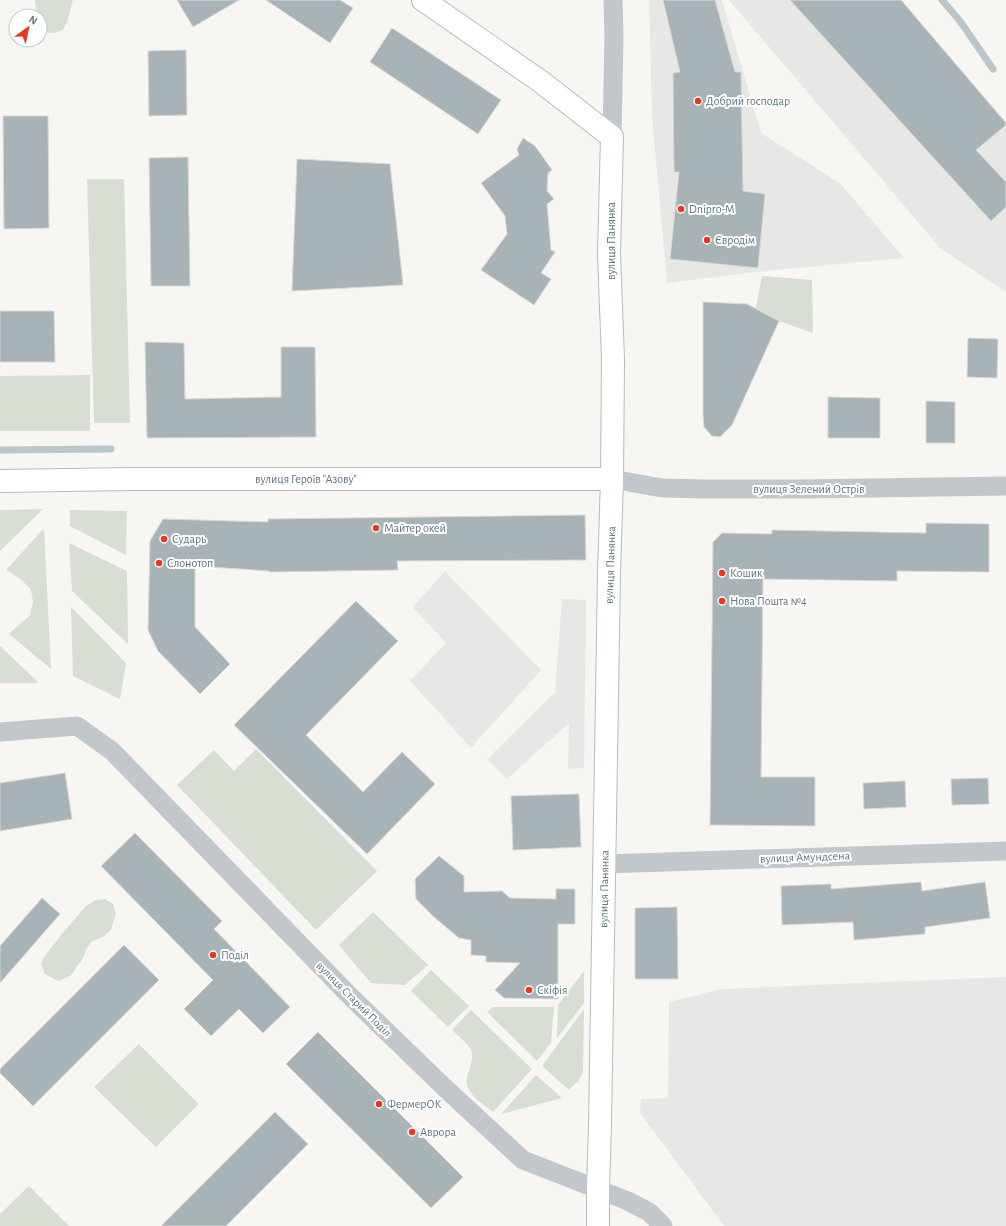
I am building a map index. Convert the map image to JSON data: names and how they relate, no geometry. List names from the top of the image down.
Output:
{
  "streets": {
    "main road": ["вулиця Панянка", "вулиця Героїв \"Азову\""],
    "street": ["вулиця Зелений Острів", "вулиця Амундсена", "вулиця Старий Поділ"]
  },
  "crossings": [
    ["вулиця Панянка", "вулиця Героїв \"Азову\""],
    ["вулиця Панянка", "вулиця Зелений Острів"],
    ["вулиця Панянка", "вулиця Амундсена"],
    ["вулиця Панянка", "вулиця Старий Поділ"],
    ["вулиця Героїв \"Азову\"", "вулиця Зелений Острів"]
  ],
  "places": [
    "Добрий господар",
    "Dnipro-M",
    "Євродім",
    "Майтер окей",
    "Сударь",
    "Слонотоп",
    "Кошик",
    "Нова Пошта №4",
    "Поділ",
    "Скіфія",
    "ФермерОК",
    "Аврора"
  ],
  "north": "top right"
}
